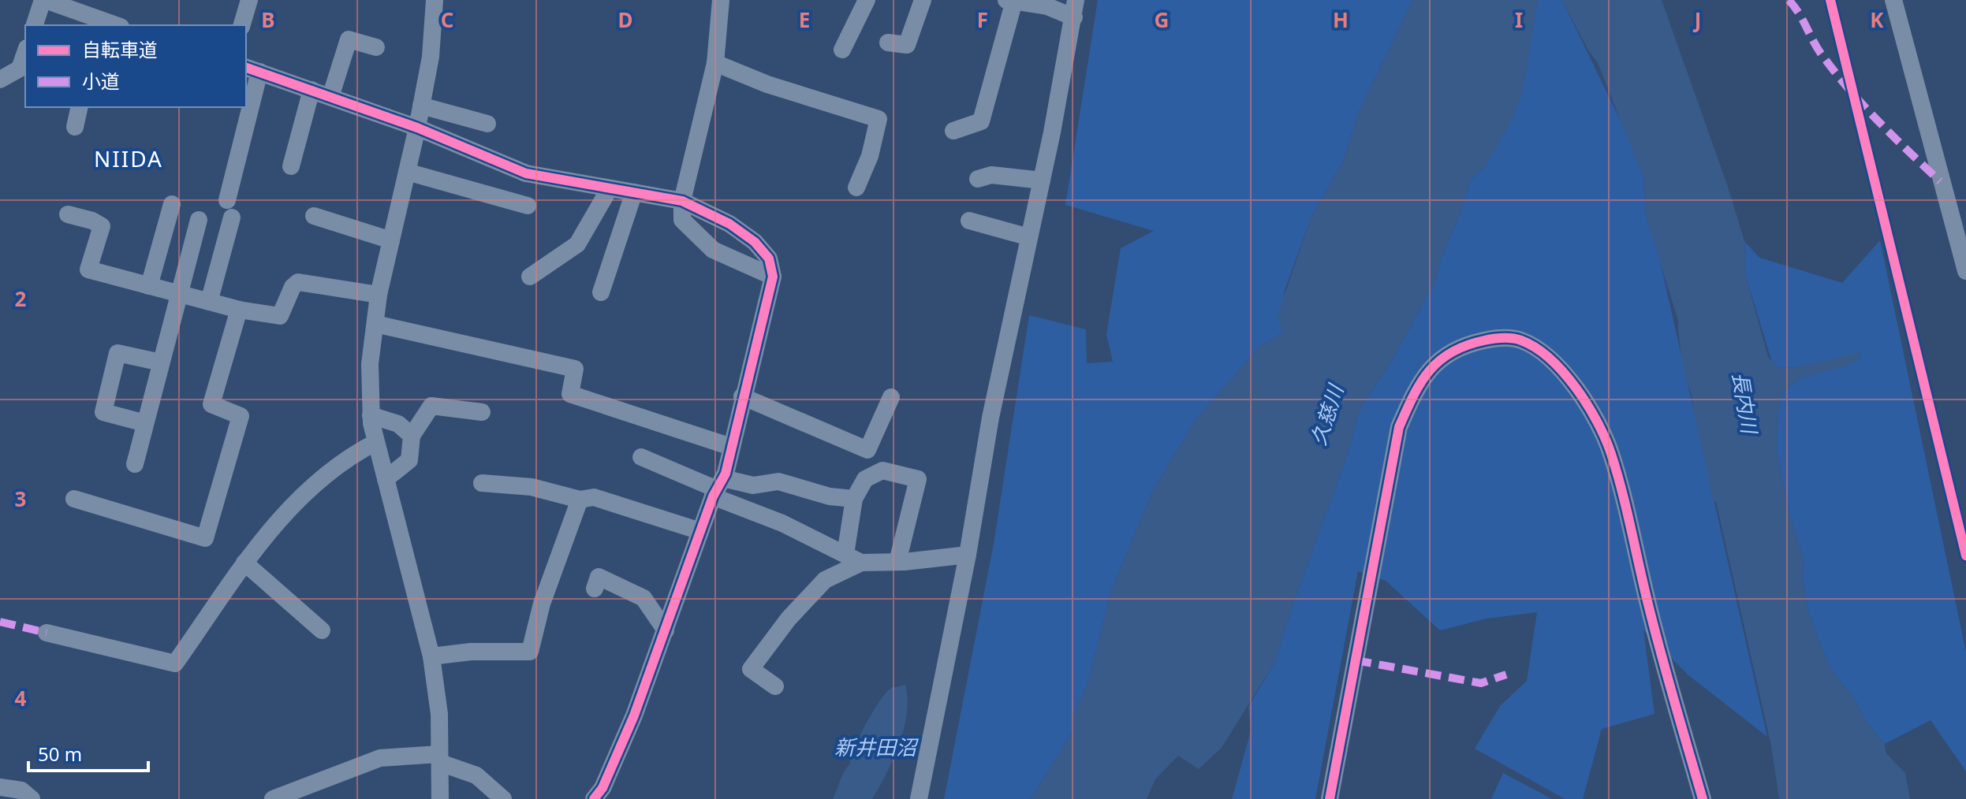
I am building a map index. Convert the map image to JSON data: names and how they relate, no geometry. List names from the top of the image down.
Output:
{
  "districts": ["NIIDA"],
  "water": ["長内川", "久慈川", "新井田沼"],
  "legend": ["自転車道", "小道"],
  "scale_bar": "50 m",
  "grid": {
    "columns": [
      "B",
      "C",
      "D",
      "E",
      "F",
      "G",
      "H",
      "I",
      "J",
      "K"
    ],
    "rows": ["2", "3", "4"]
  }
}
